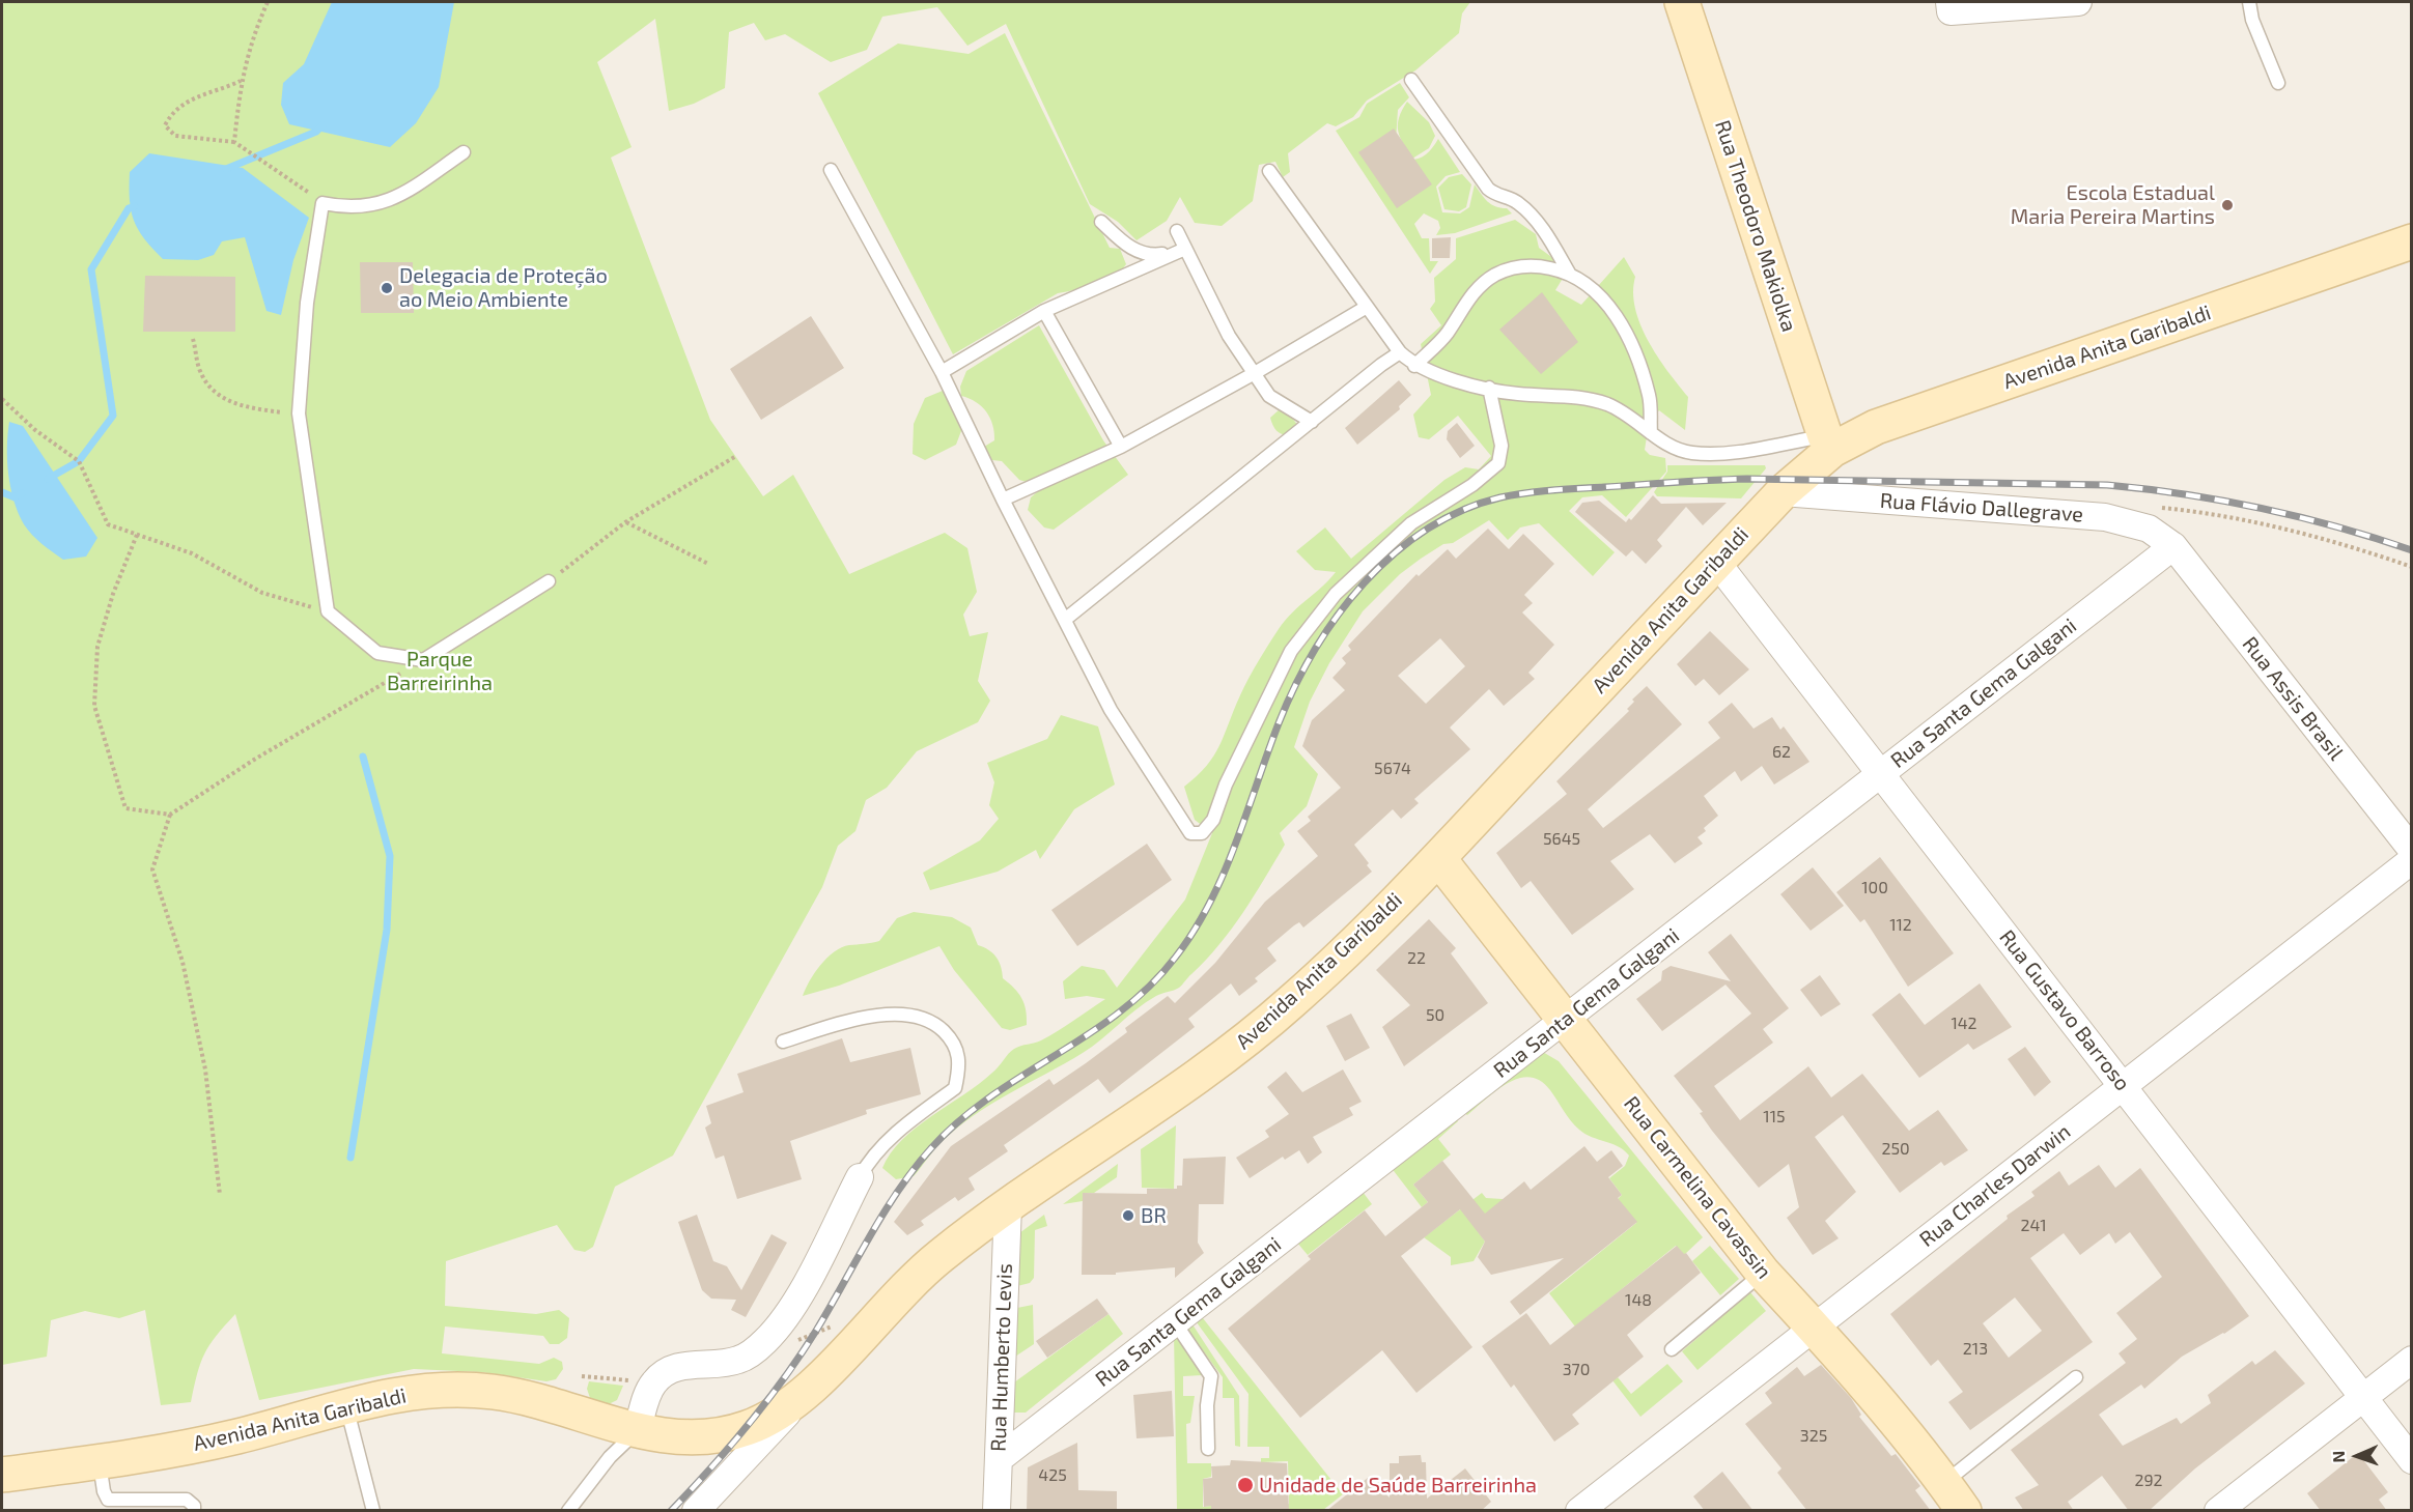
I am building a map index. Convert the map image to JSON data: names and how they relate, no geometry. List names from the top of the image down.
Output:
{
  "streets": {
    "main road": ["Rua Theodoro Makiolka", "Avenida Anita Garibaldi", "Rua Carmelina Cavassin"],
    "street": [
      "Rua Flávio Dallegrave",
      "Rua Santa Gema Galgani",
      "Rua Assis Brasil",
      "Rua Gustavo Barroso",
      "Rua Charles Darwin",
      "Rua Humberto Levis"
    ]
  },
  "crossings": [
    ["Rua Theodoro Makiolka", "Avenida Anita Garibaldi"],
    ["Avenida Anita Garibaldi", "Rua Flávio Dallegrave"],
    ["Avenida Anita Garibaldi", "Rua Gustavo Barroso"],
    ["Avenida Anita Garibaldi", "Rua Carmelina Cavassin"],
    ["Avenida Anita Garibaldi", "Rua Humberto Levis"],
    ["Rua Flávio Dallegrave", "Rua Santa Gema Galgani"],
    ["Rua Flávio Dallegrave", "Rua Assis Brasil"],
    ["Rua Santa Gema Galgani", "Rua Assis Brasil"],
    ["Rua Santa Gema Galgani", "Rua Gustavo Barroso"],
    ["Rua Santa Gema Galgani", "Rua Carmelina Cavassin"],
    ["Rua Santa Gema Galgani", "Rua Humberto Levis"],
    ["Rua Gustavo Barroso", "Rua Charles Darwin"],
    ["Rua Charles Darwin", "Rua Carmelina Cavassin"]
  ],
  "parks": ["Parque Barreirinha"],
  "places": [
    "Escola Estadual Maria Pereira Martins",
    "Delegacia de Proteção ao Meio Ambiente",
    "BR",
    "Unidade de Saúde Barreirinha"
  ],
  "house_numbers": [
    "62",
    "5674",
    "5645",
    "100",
    "112",
    "22",
    "50",
    "142",
    "115",
    "250",
    "241",
    "148",
    "213",
    "370",
    "325",
    "425",
    "292"
  ],
  "north": "left"
}
